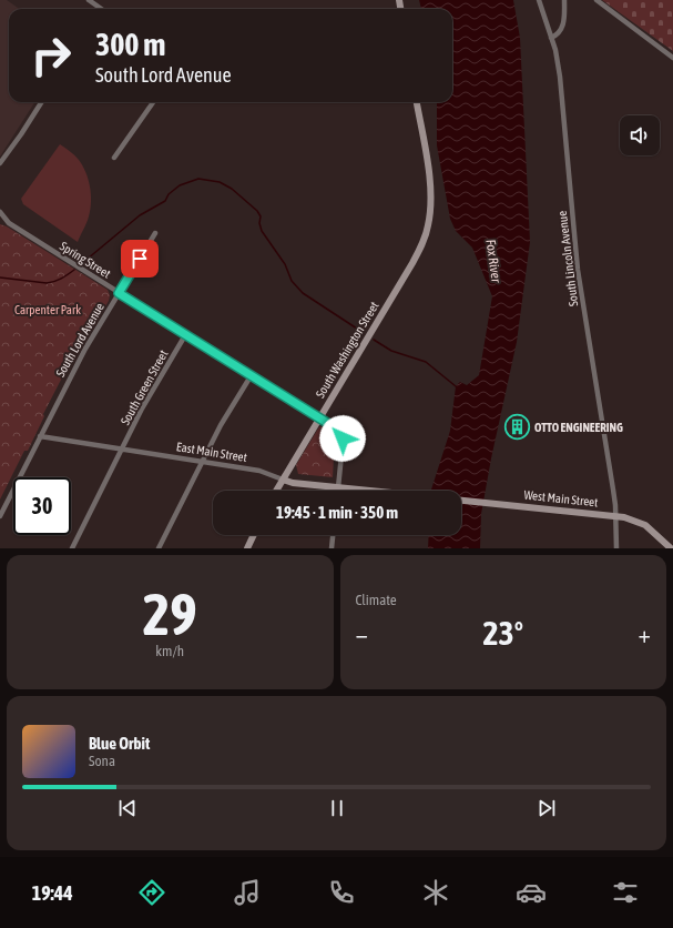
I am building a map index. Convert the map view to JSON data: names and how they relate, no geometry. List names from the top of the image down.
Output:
{
  "streets": {
    "street": [
      "South Lincoln Avenue",
      "Spring Street",
      "South Lord Avenue",
      "South Washington Street",
      "South Green Street",
      "East Main Street",
      "West Main Street"
    ]
  },
  "crossings": [
    ["South Lincoln Avenue", "West Main Street"],
    ["Spring Street", "South Lord Avenue"],
    ["Spring Street", "South Washington Street"],
    ["Spring Street", "South Green Street"],
    ["Spring Street", "East Main Street"],
    ["South Lord Avenue", "East Main Street"],
    ["South Washington Street", "East Main Street"],
    ["South Green Street", "East Main Street"]
  ],
  "water": ["Fox River"],
  "parks": ["Carpenter Park"],
  "places": {
    "building": ["OTTO ENGINEERING"]
  },
  "page": {
    "turn": ["300 m", "South Lord Avenue"],
    "limit": "30",
    "trip": "19:45 · 1 min · 350 m",
    "tile": [
      ["29", "km/h"],
      "Climate"
    ],
    "heat": ["−", "23°", "+"],
    "song": ["Blue Orbit", "Sona"],
    "tabs": "19:44"
  }
}
